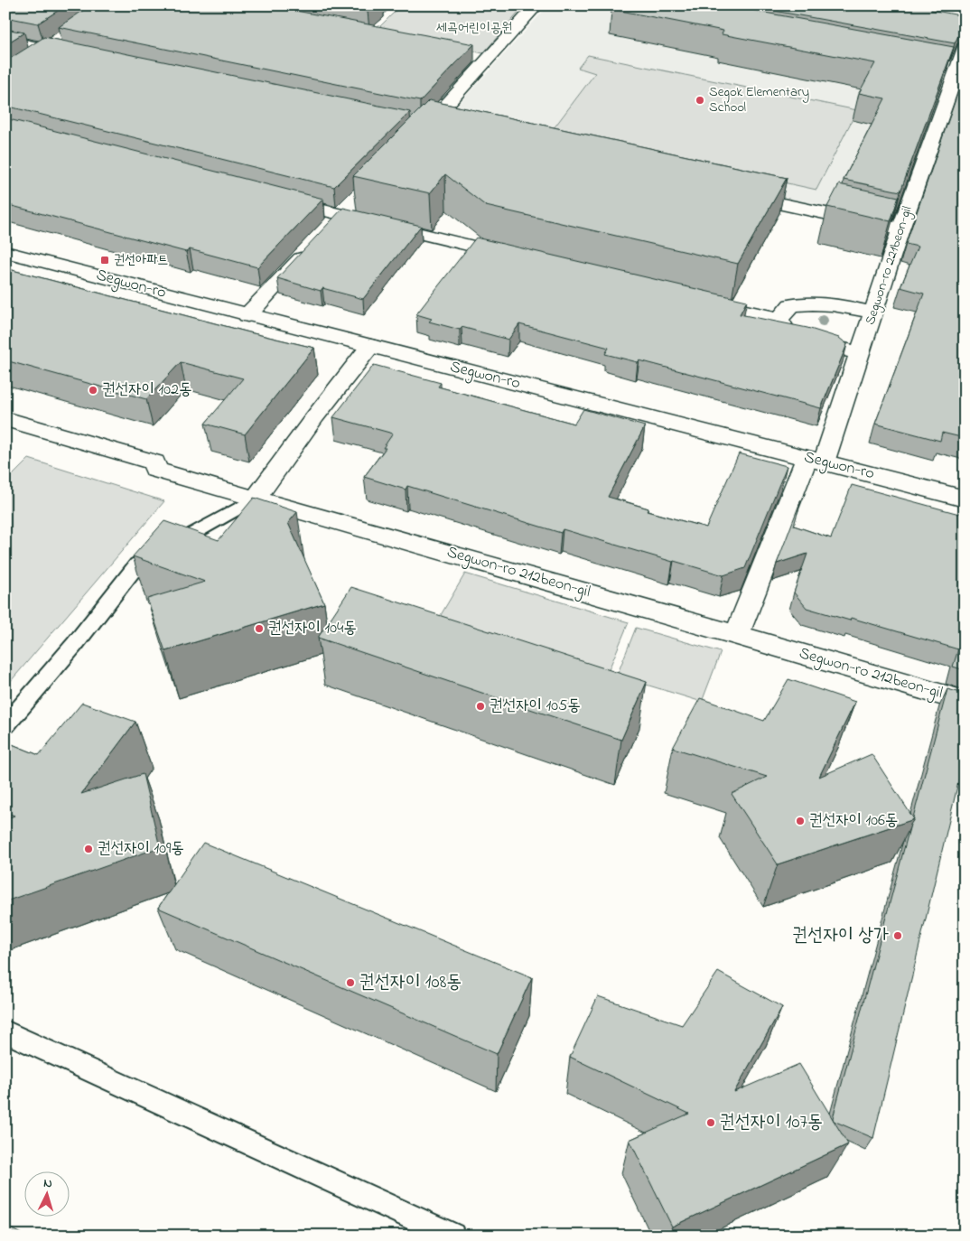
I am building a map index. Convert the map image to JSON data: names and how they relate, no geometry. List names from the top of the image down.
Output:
{
  "streets": {
    "street": ["Segwon-ro 221beon-gil", "Segwon-ro", "Segwon-ro 212beon-gil"]
  },
  "crossings": [
    ["Segwon-ro 221beon-gil", "Segwon-ro"],
    ["Segwon-ro 221beon-gil", "Segwon-ro 212beon-gil"]
  ],
  "parks": ["세곡어린이공원"],
  "places": {
    "other": [
      "Segok Elementary School",
      "권선자이 102동",
      "권선자이 104동",
      "권선자이 105동",
      "권선자이 106동",
      "권선자이 109동",
      "권선자이 상가",
      "권선자이 108동",
      "권선자이 107동"
    ],
    "transit": ["권선아파트"]
  },
  "north": "top"
}
